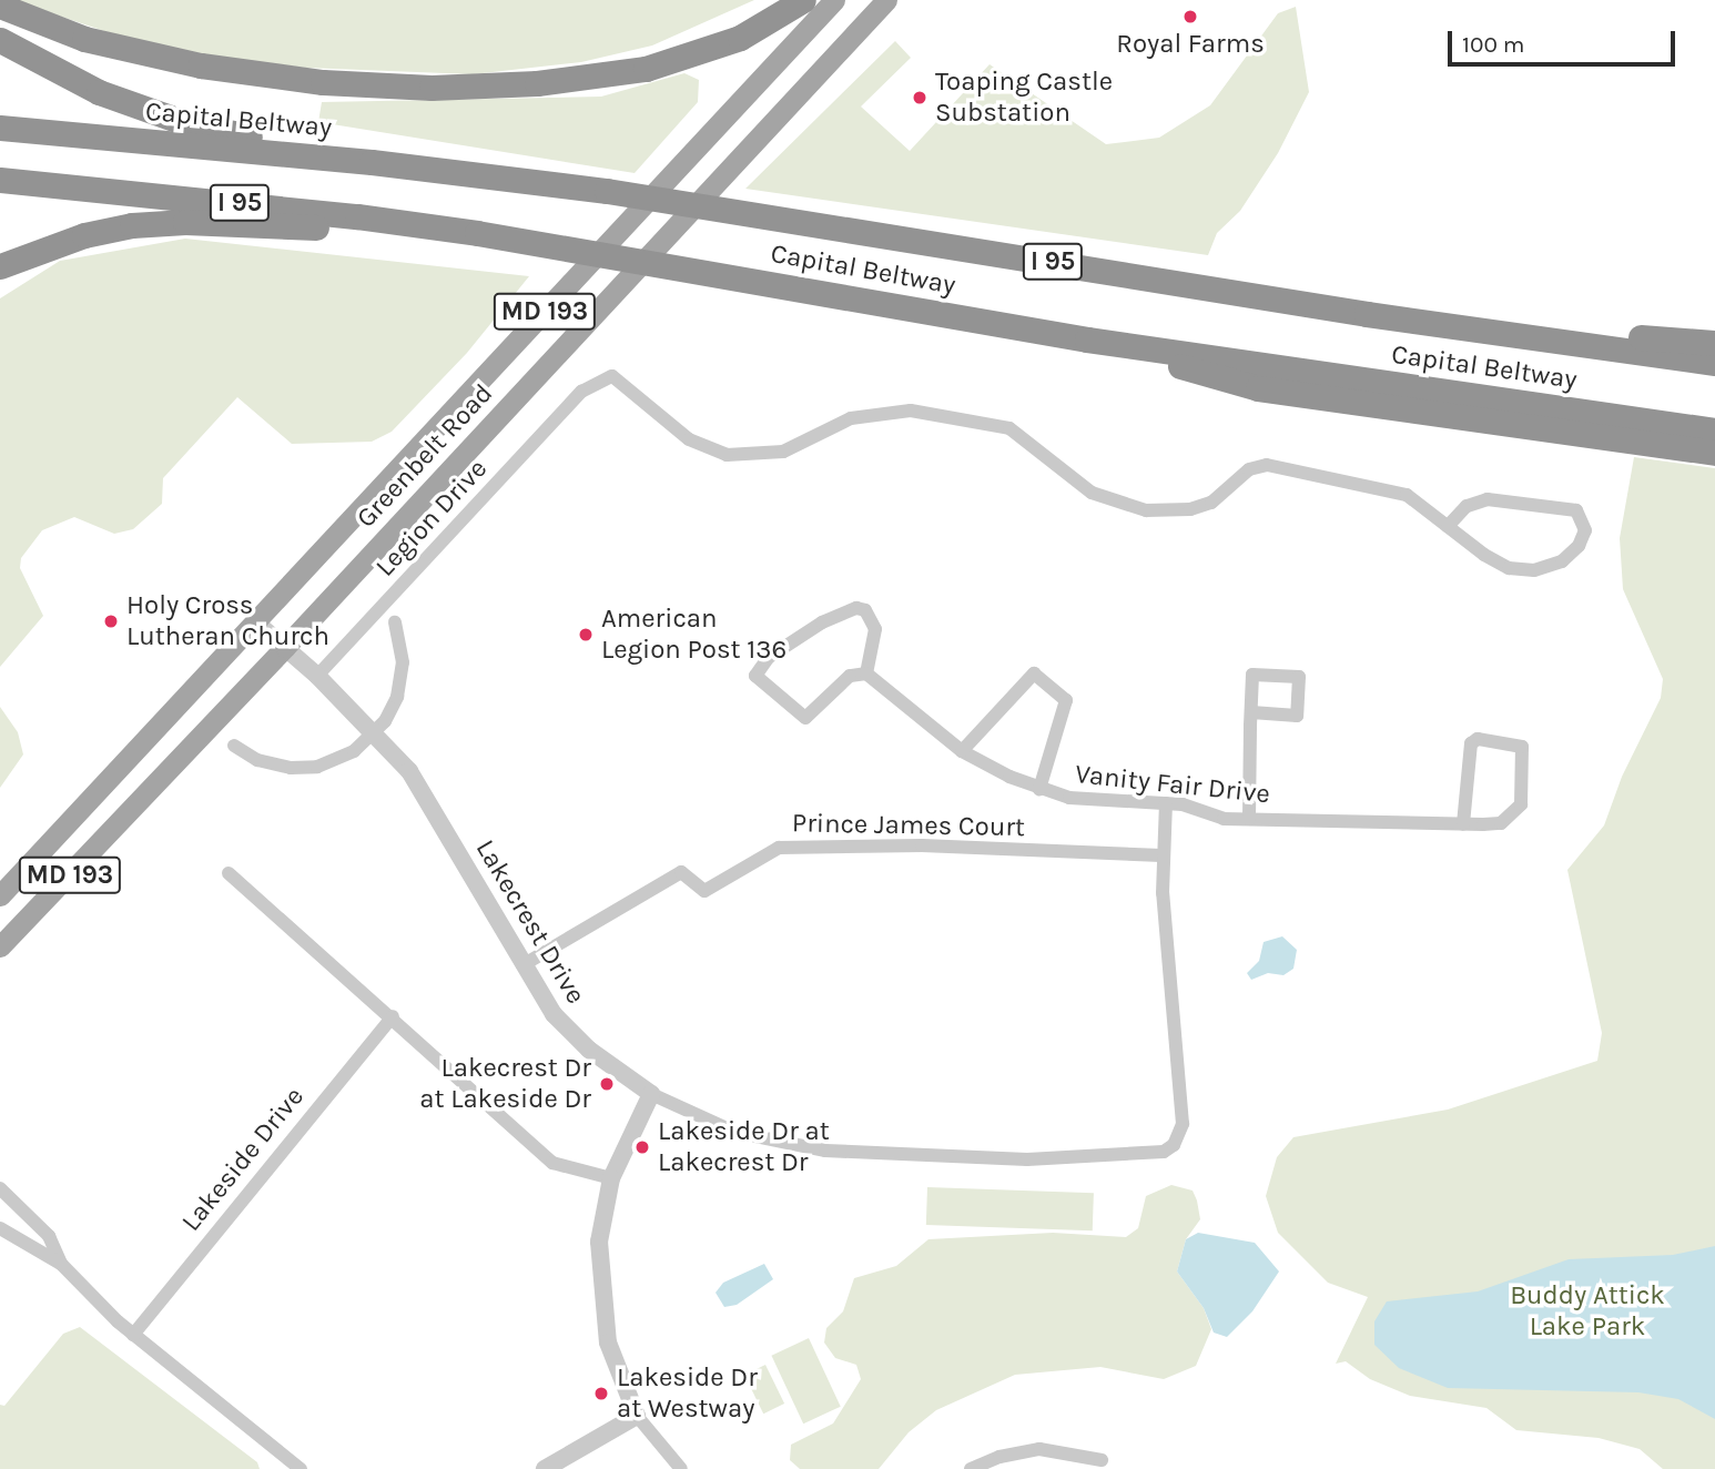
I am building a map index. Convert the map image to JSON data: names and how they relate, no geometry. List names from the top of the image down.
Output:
{
  "streets": {
    "highway": ["Capital Beltway", "I 95"],
    "main road": ["MD 193", "Greenbelt Road"],
    "street": [
      "Legion Drive",
      "Vanity Fair Drive",
      "Prince James Court",
      "Lakecrest Drive",
      "Lakeside Drive"
    ]
  },
  "crossings": [
    ["Greenbelt Road", "Lakecrest Drive"],
    ["Legion Drive", "Lakecrest Drive"],
    ["Prince James Court", "Lakecrest Drive"]
  ],
  "parks": ["Buddy Attick Lake Park"],
  "places": [
    "Royal Farms",
    "Toaping Castle Substation",
    "Holy Cross Lutheran Church",
    "American Legion Post 136",
    "Lakecrest Dr at Lakeside Dr",
    "Lakeside Dr at Lakecrest Dr",
    "Lakeside Dr at Westway"
  ],
  "scale_bar": "100 m"
}
